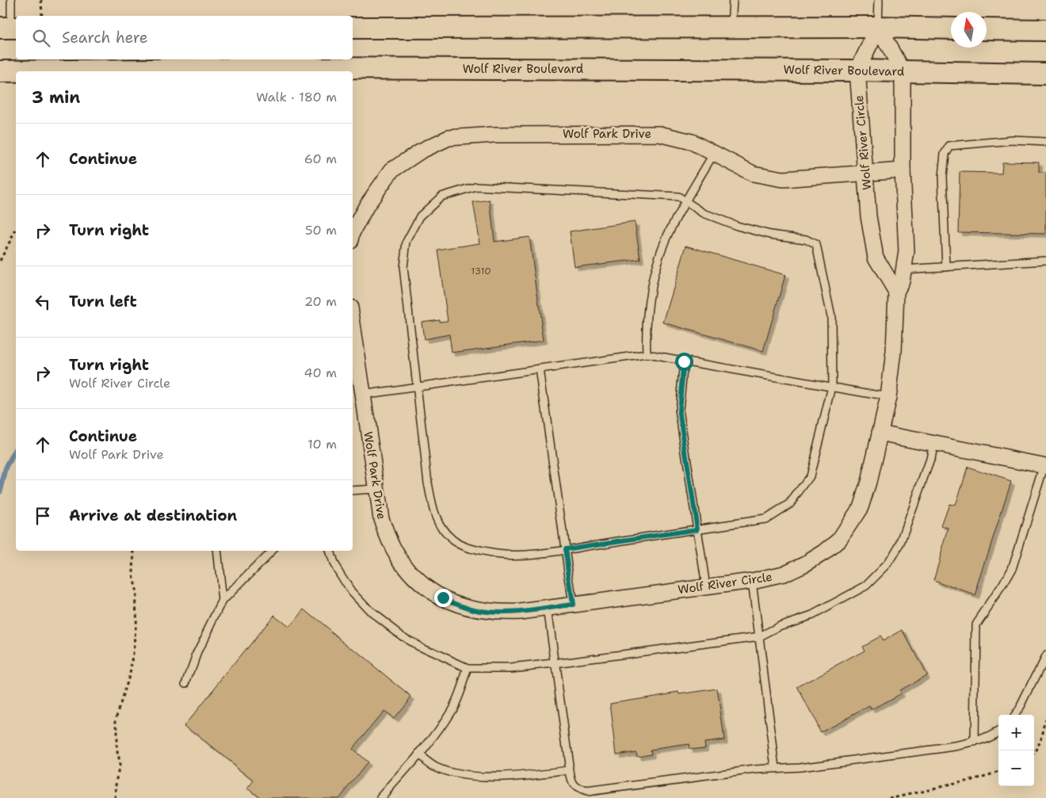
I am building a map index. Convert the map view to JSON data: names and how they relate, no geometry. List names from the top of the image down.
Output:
{
  "streets": {
    "main road": ["Wolf River Boulevard"],
    "street": ["Wolf Park Drive", "Wolf River Circle"]
  },
  "crossings": [
    ["Wolf River Boulevard", "Wolf River Circle"],
    ["Wolf Park Drive", "Wolf River Circle"]
  ],
  "house_numbers": ["1310"],
  "north": "top",
  "page": {
    "search": "Search here",
    "heading": ["3 min", "Walk · 180 m"],
    "list": [
      ["Continue", "60 m"],
      ["Turn right", "50 m"],
      ["Turn left", "20 m"],
      ["Turn right", "Wolf River Circle", "40 m"],
      ["Continue", "Wolf Park Drive", "10 m"],
      "Arrive at destination"
    ],
    "map_buttons": ["+", "−"]
  }
}
